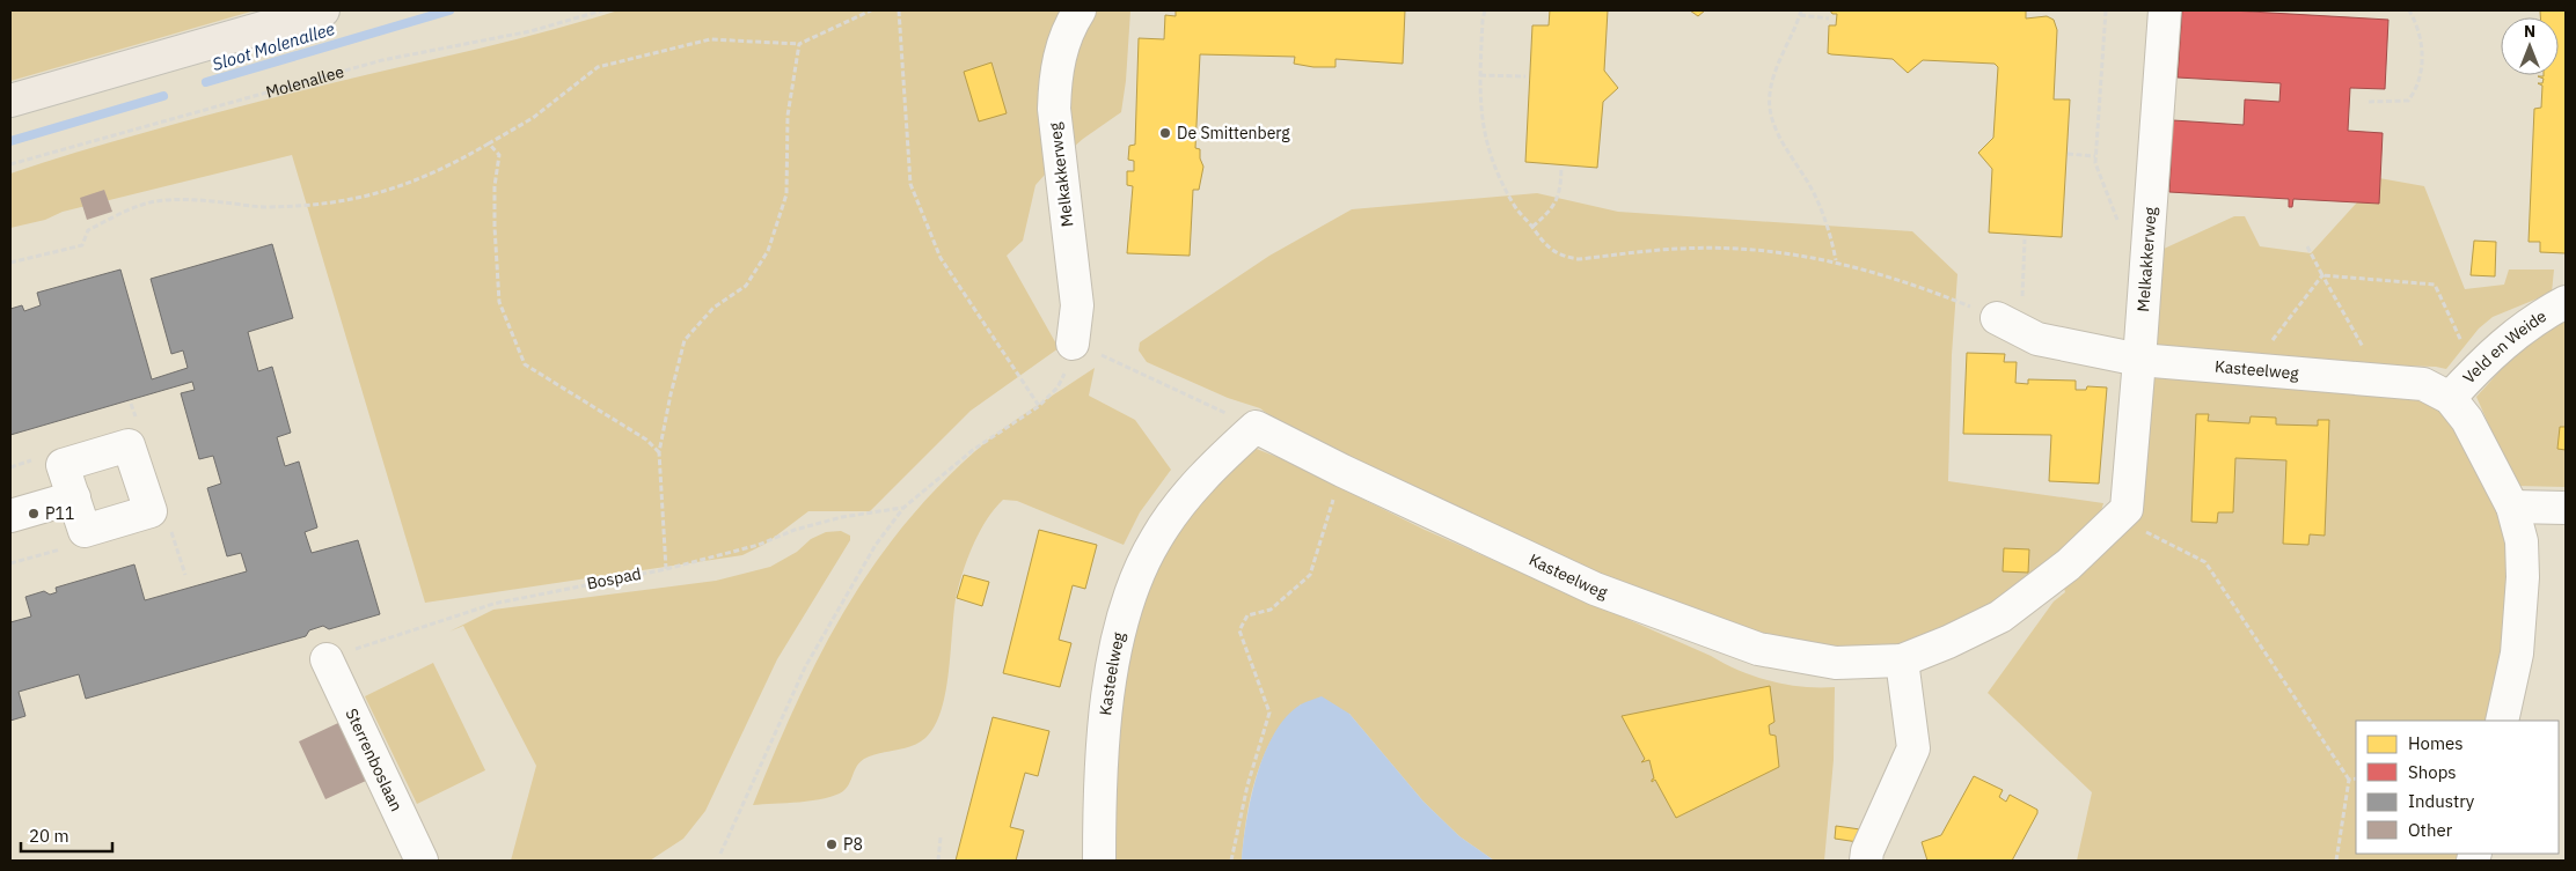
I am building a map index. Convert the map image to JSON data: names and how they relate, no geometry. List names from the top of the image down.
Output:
{
  "streets": {
    "street": [
      "Melkakkerweg",
      "Veld en Weide",
      "Kasteelweg",
      "Sterrenboslaan"
    ],
    "path": ["Molenallee", "Bospad"]
  },
  "crossings": [
    ["Melkakkerweg", "Kasteelweg"],
    ["Veld en Weide", "Kasteelweg"],
    ["Bospad", "Sterrenboslaan"]
  ],
  "water": ["Sloot Molenallee"],
  "places": ["De Smittenberg", "P11", "P8"],
  "legend": [
    "Homes",
    "Shops",
    "Industry",
    "Other"
  ],
  "scale_bar": "20 m",
  "north": "top"
}
